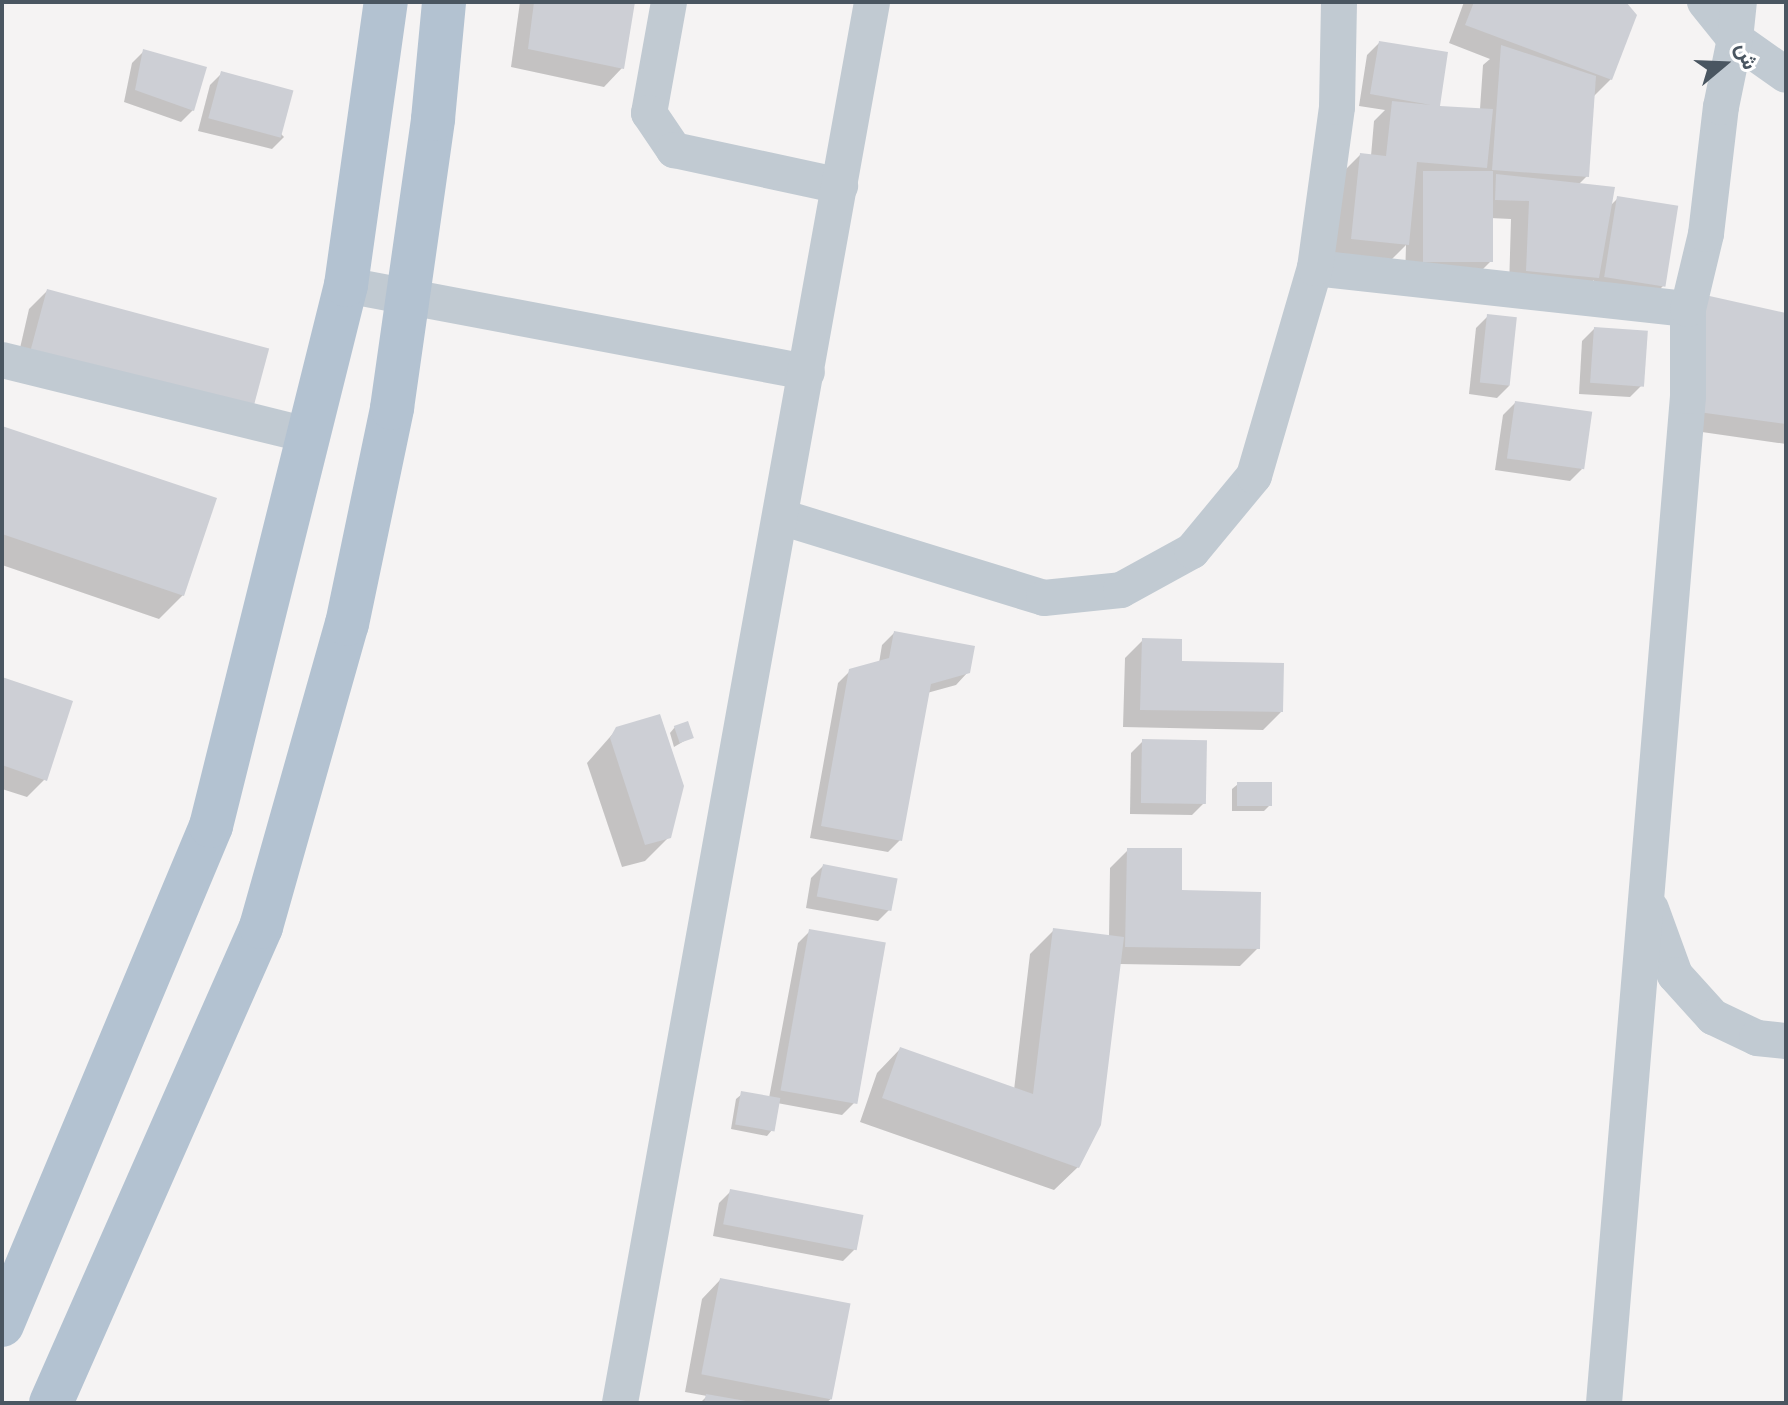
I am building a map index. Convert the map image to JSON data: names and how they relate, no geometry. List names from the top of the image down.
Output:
{
  "north": "right"
}
